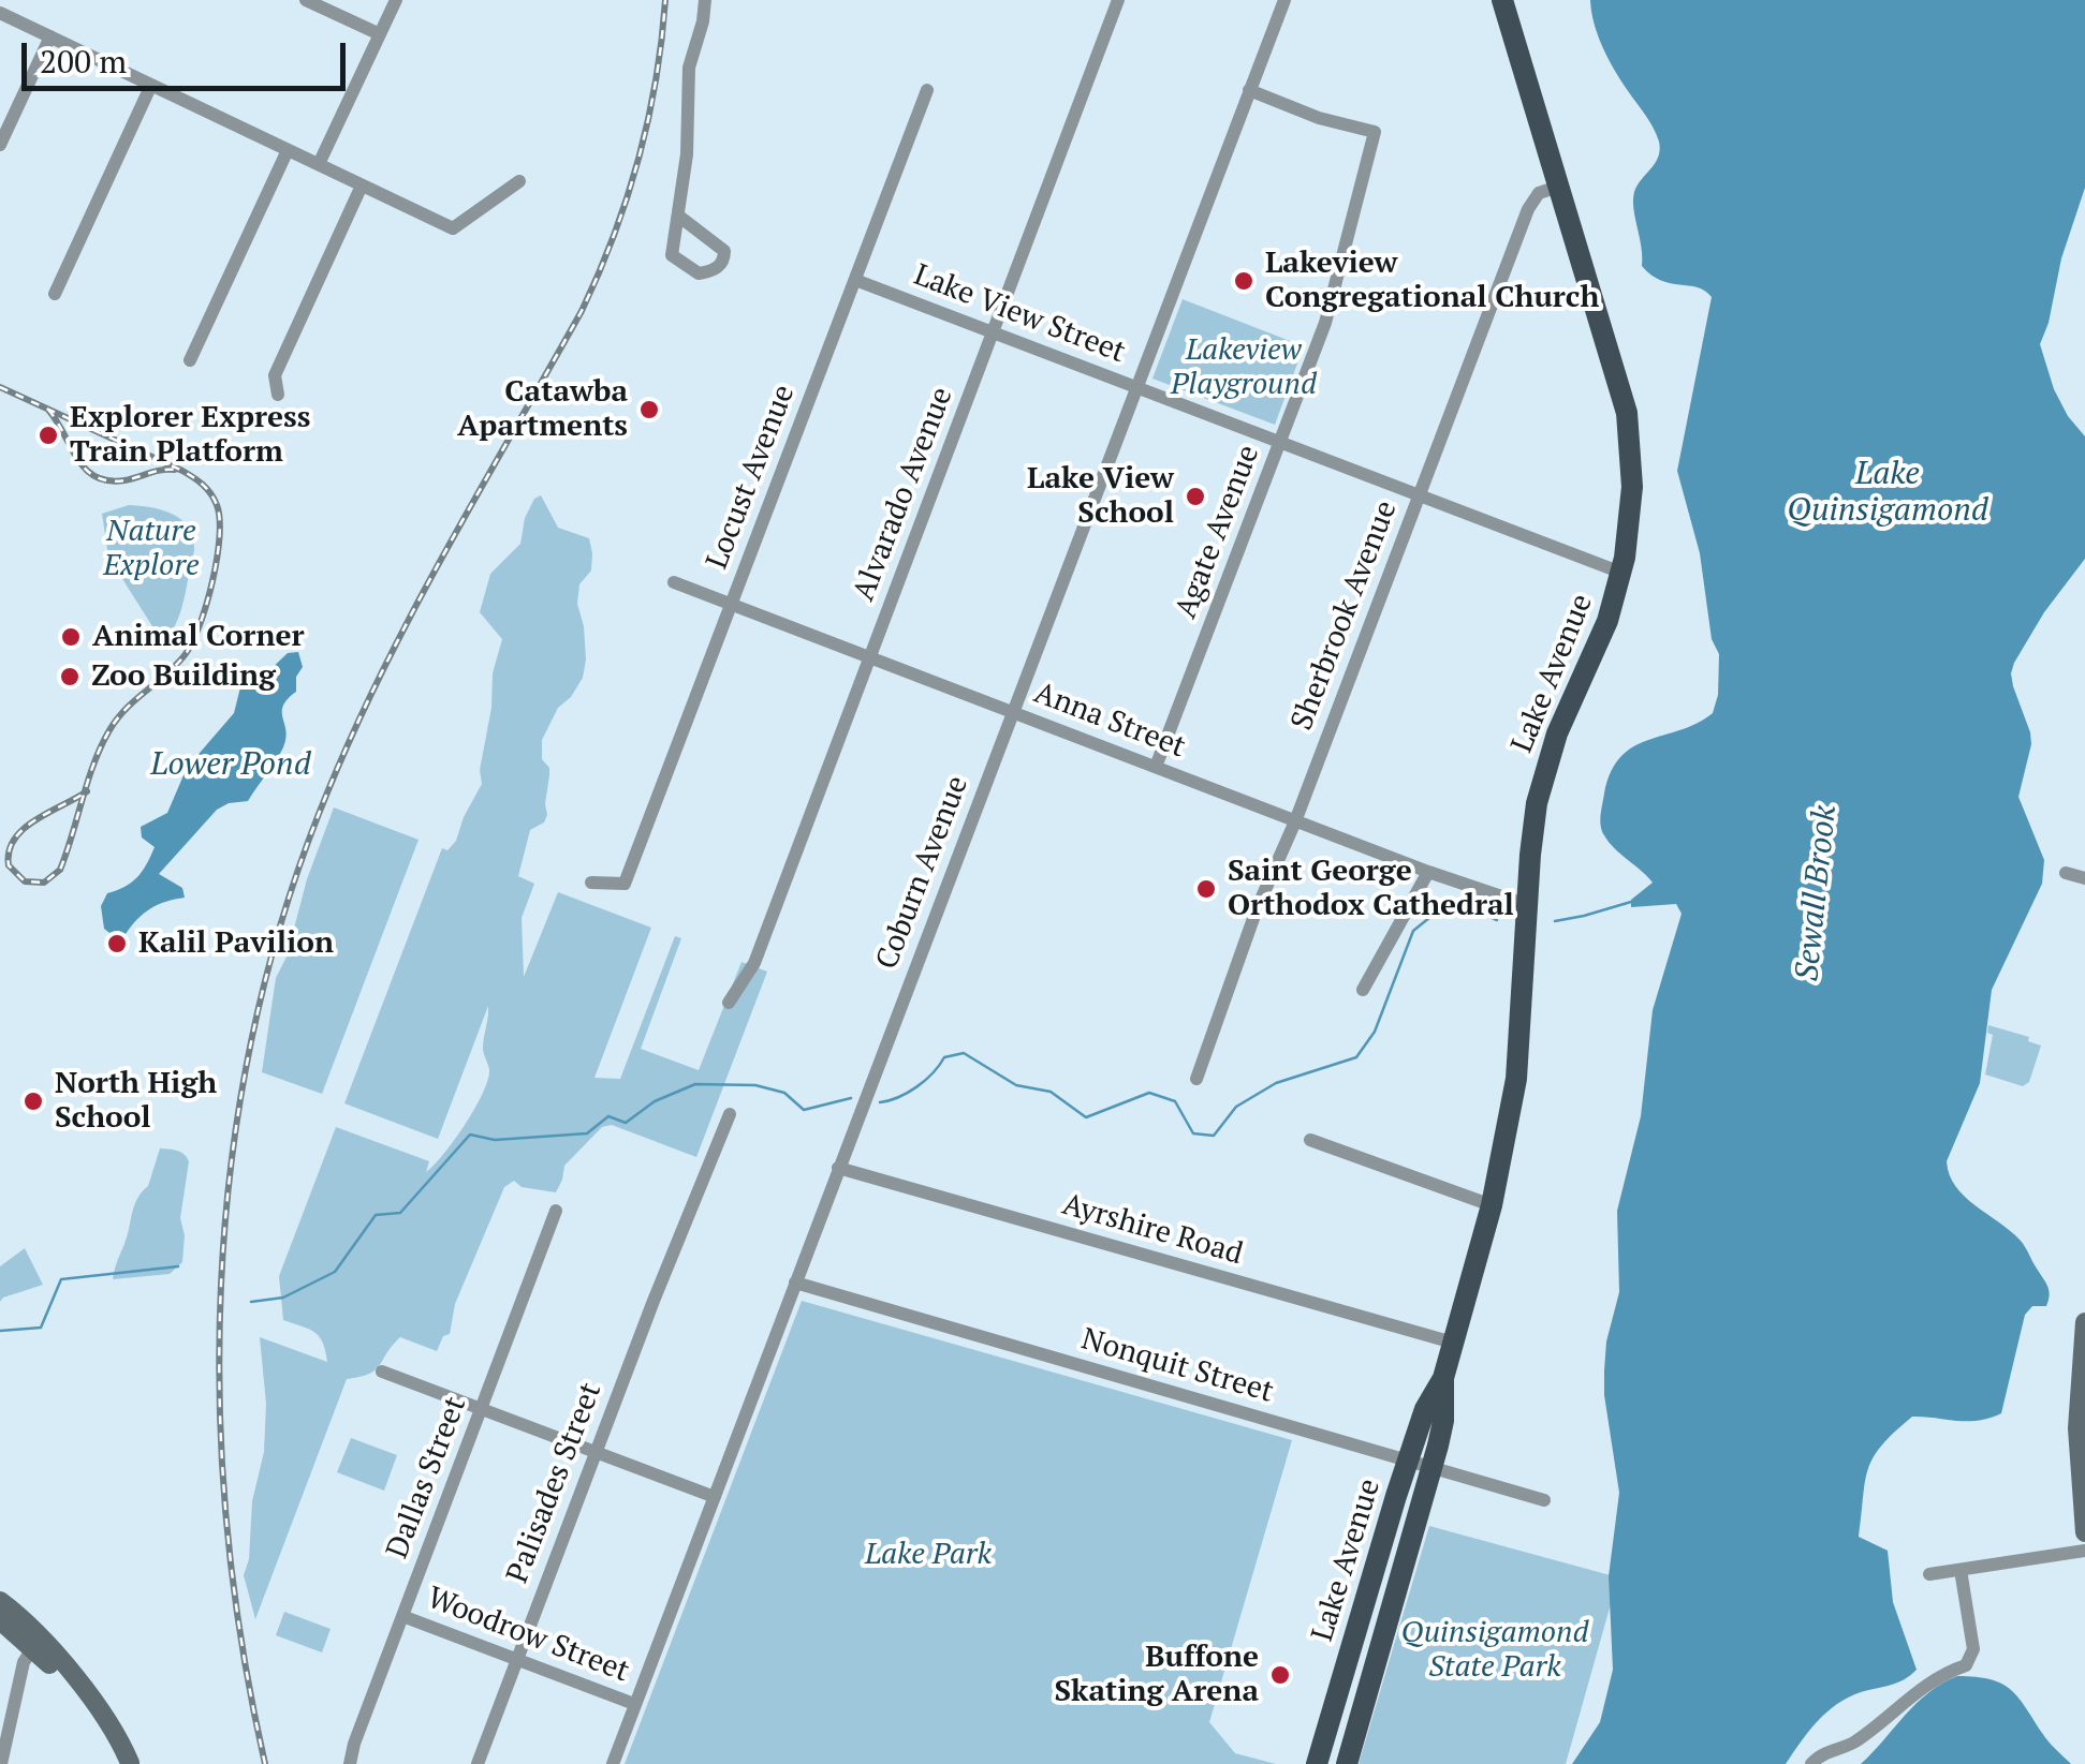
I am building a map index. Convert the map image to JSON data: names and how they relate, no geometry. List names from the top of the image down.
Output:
{
  "streets": {
    "main road": ["Lake Avenue"],
    "street": [
      "Lake View Street",
      "Locust Avenue",
      "Alvarado Avenue",
      "Agate Avenue",
      "Sherbrook Avenue",
      "Anna Street",
      "Coburn Avenue",
      "Ayrshire Road",
      "Nonquit Street",
      "Dallas Street",
      "Palisades Street",
      "Woodrow Street"
    ]
  },
  "crossings": [
    ["Lake View Street", "Locust Avenue"],
    ["Lake View Street", "Alvarado Avenue"],
    ["Lake View Street", "Agate Avenue"],
    ["Lake View Street", "Sherbrook Avenue"],
    ["Lake View Street", "Coburn Avenue"],
    ["Locust Avenue", "Anna Street"],
    ["Alvarado Avenue", "Anna Street"],
    ["Agate Avenue", "Anna Street"],
    ["Agate Avenue", "Coburn Avenue"],
    ["Sherbrook Avenue", "Lake Avenue"],
    ["Sherbrook Avenue", "Anna Street"],
    ["Lake Avenue", "Anna Street"],
    ["Lake Avenue", "Ayrshire Road"],
    ["Lake Avenue", "Nonquit Street"],
    ["Anna Street", "Coburn Avenue"],
    ["Coburn Avenue", "Ayrshire Road"],
    ["Coburn Avenue", "Nonquit Street"],
    ["Coburn Avenue", "Woodrow Street"],
    ["Dallas Street", "Woodrow Street"],
    ["Palisades Street", "Woodrow Street"]
  ],
  "water": ["Lake Quinsigamond", "Lower Pond", "Sewall Brook"],
  "parks": [
    "Lakeview Playground",
    "Nature Explore",
    "Lake Park",
    "Quinsigamond State Park"
  ],
  "places": [
    "Lakeview Congregational Church",
    "Catawba Apartments",
    "Explorer Express Train Platform",
    "Lake View School",
    "Animal Corner",
    "Zoo Building",
    "Saint George Orthodox Cathedral",
    "Kalil Pavilion",
    "North High School",
    "Buffone Skating Arena"
  ],
  "scale_bar": "200 m"
}
